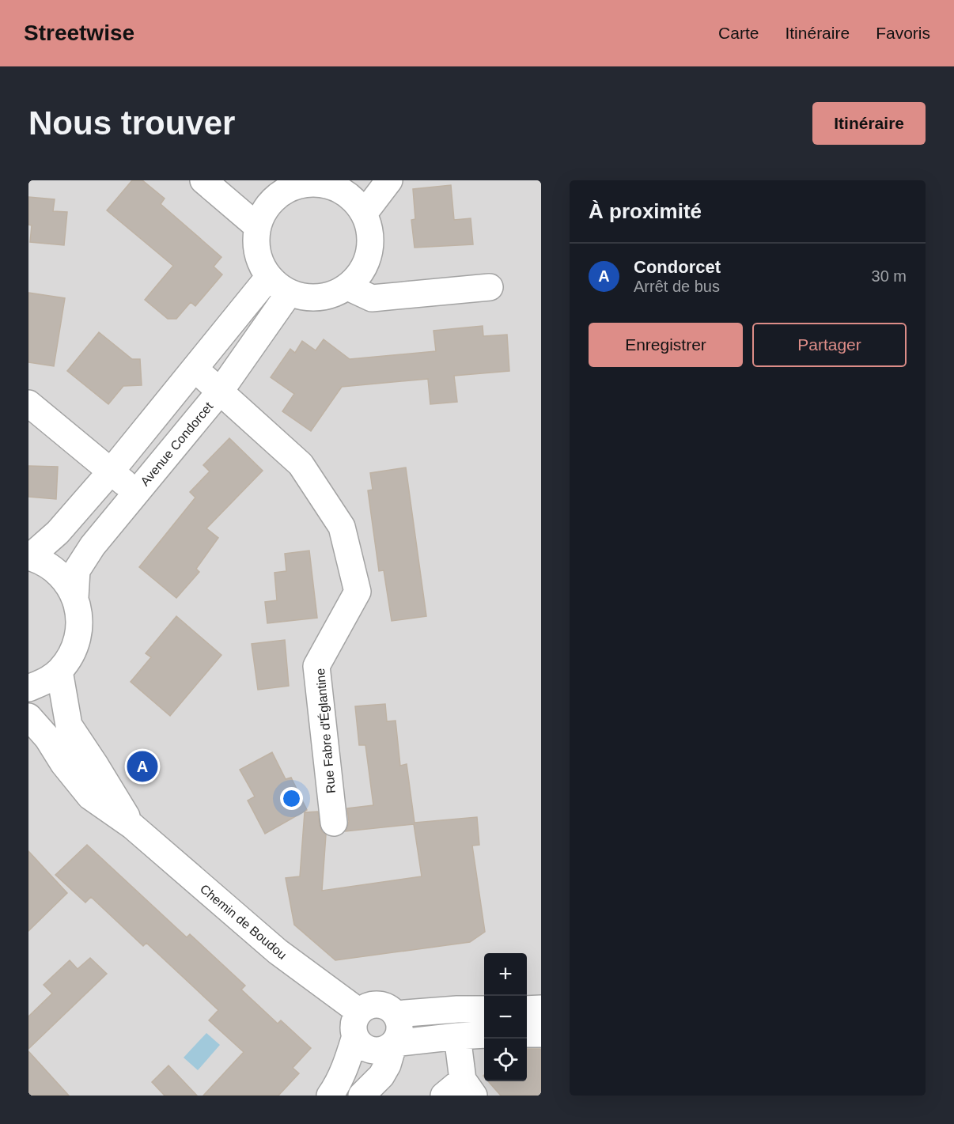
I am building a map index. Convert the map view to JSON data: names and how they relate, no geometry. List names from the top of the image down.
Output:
{
  "streets": {
    "street": ["Avenue Condorcet", "Rue Fabre d'Églantine", "Chemin de Boudou"]
  },
  "crossings": [
    ["Avenue Condorcet", "Rue Fabre d'Églantine"]
  ],
  "page": {
    "header": "Streetwise",
    "nav": ["Carte", "Itinéraire", "Favoris"],
    "buttons": [
      "Itinéraire",
      ["Enregistrer", "Partager"]
    ],
    "title": "Nous trouver",
    "heading": "À proximité",
    "list": [
      {
        "mark": "A",
        "name": "Condorcet",
        "note": "Arrêt de bus",
        "value": "30 m"
      }
    ],
    "pins": "A",
    "map_buttons": ["+", "−"]
  }
}
